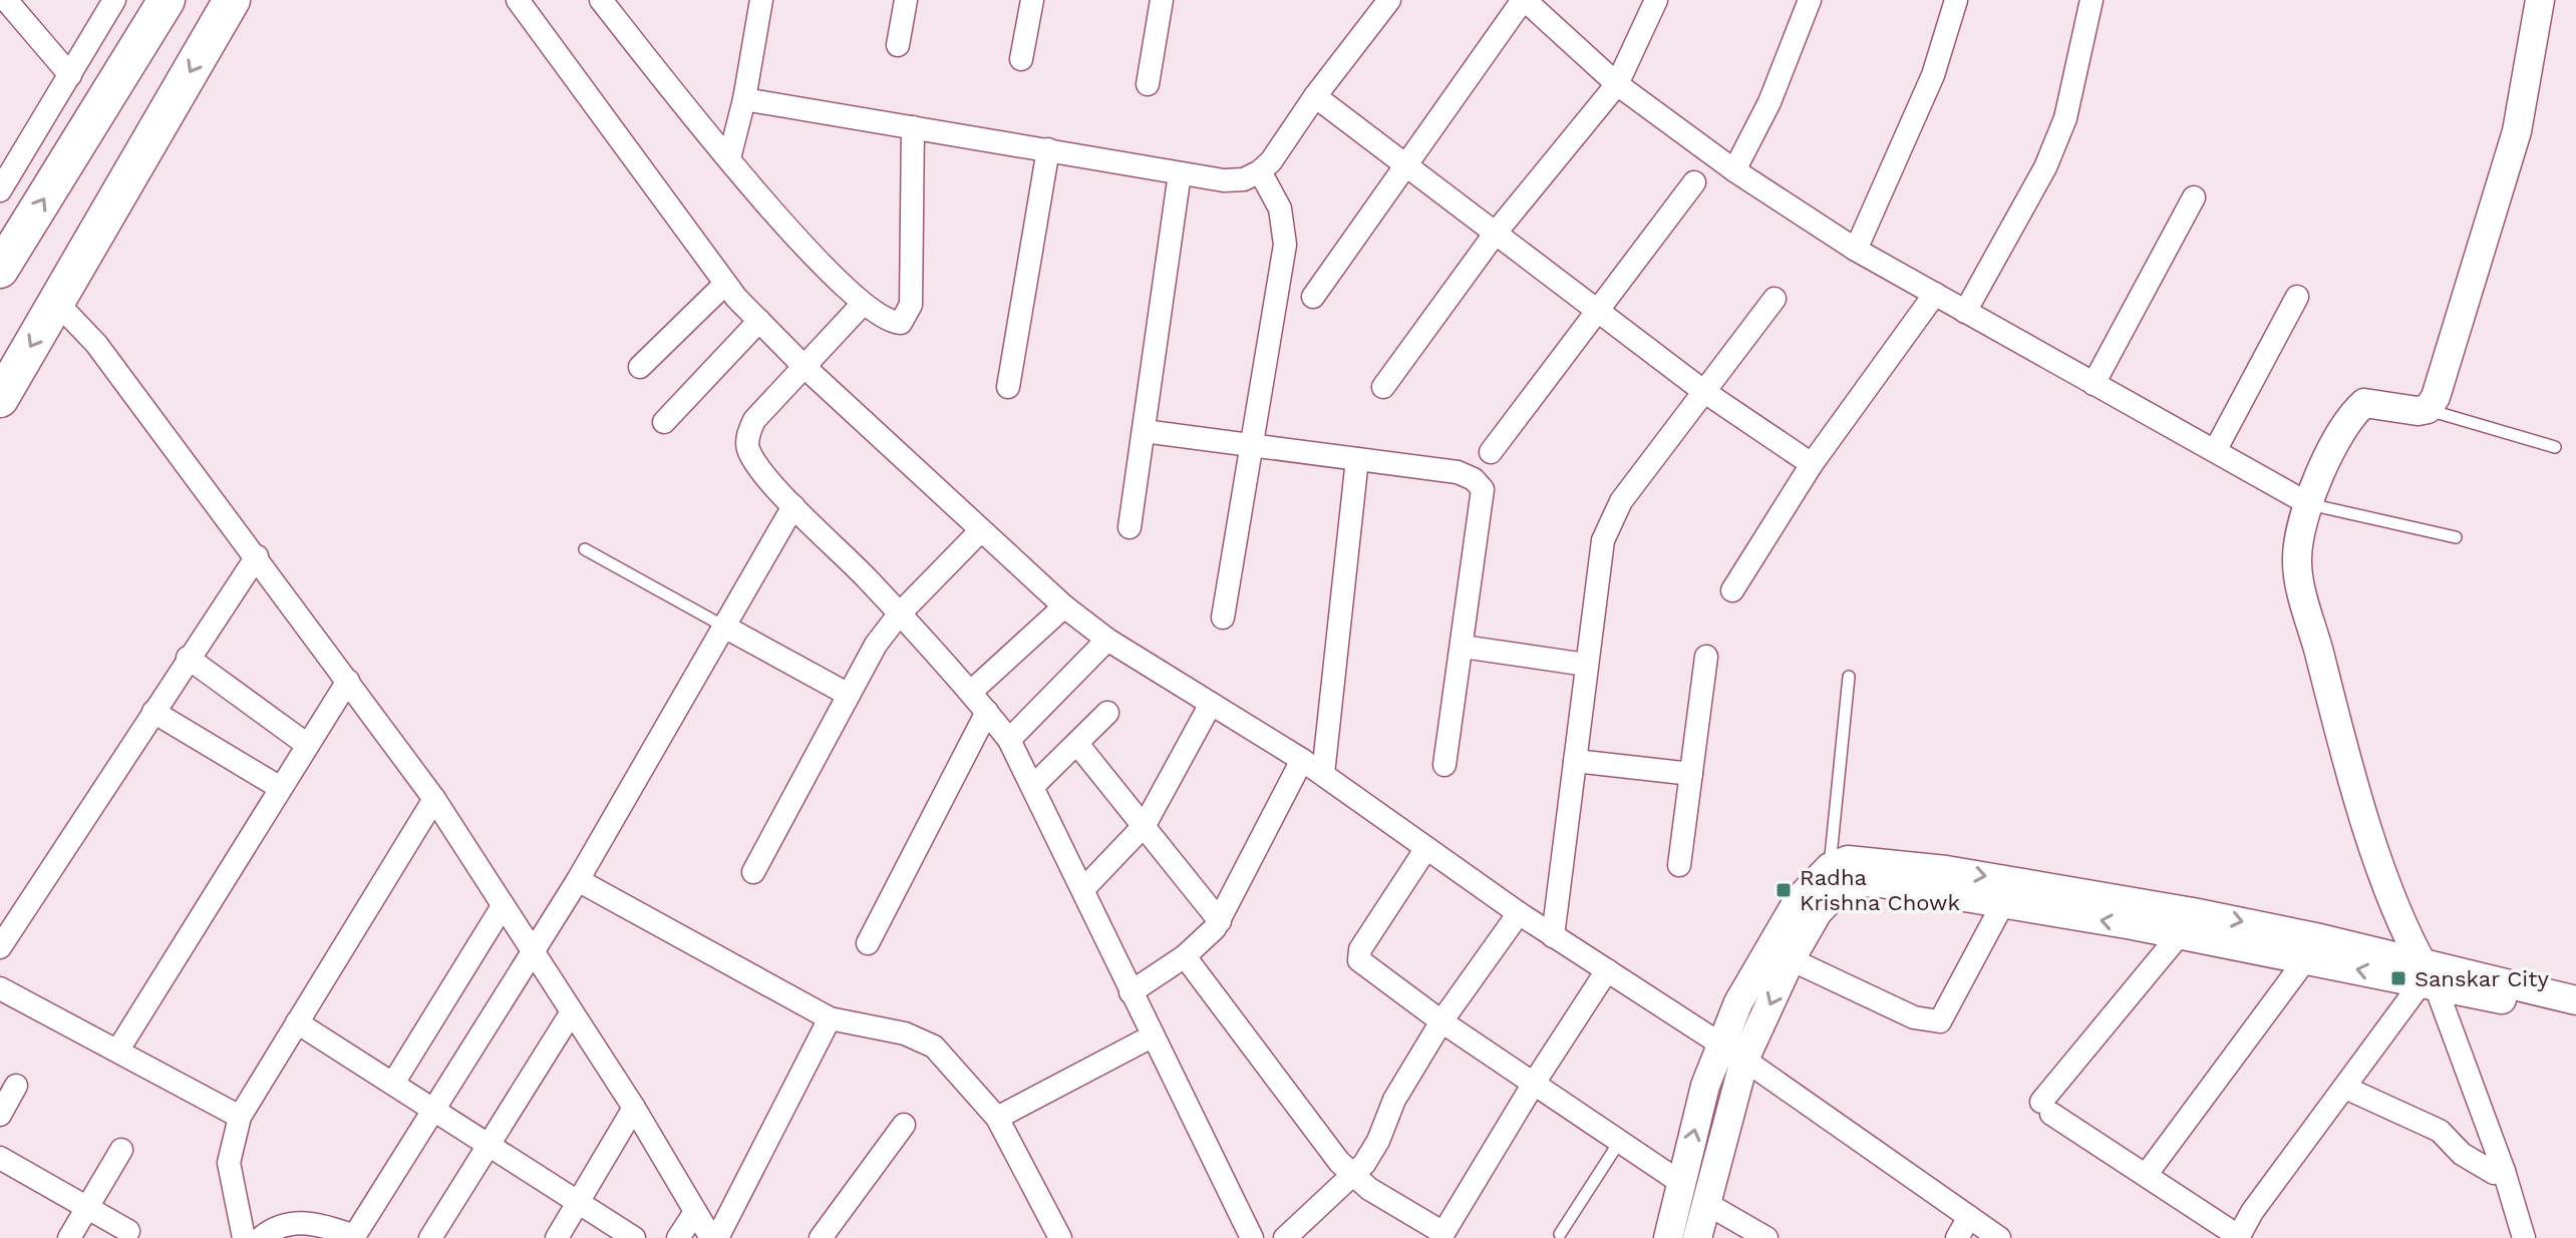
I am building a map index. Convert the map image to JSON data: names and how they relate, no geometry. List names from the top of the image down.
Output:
{
  "places": {
    "transit": ["Radha Krishna Chowk", "Sanskar City"]
  }
}
